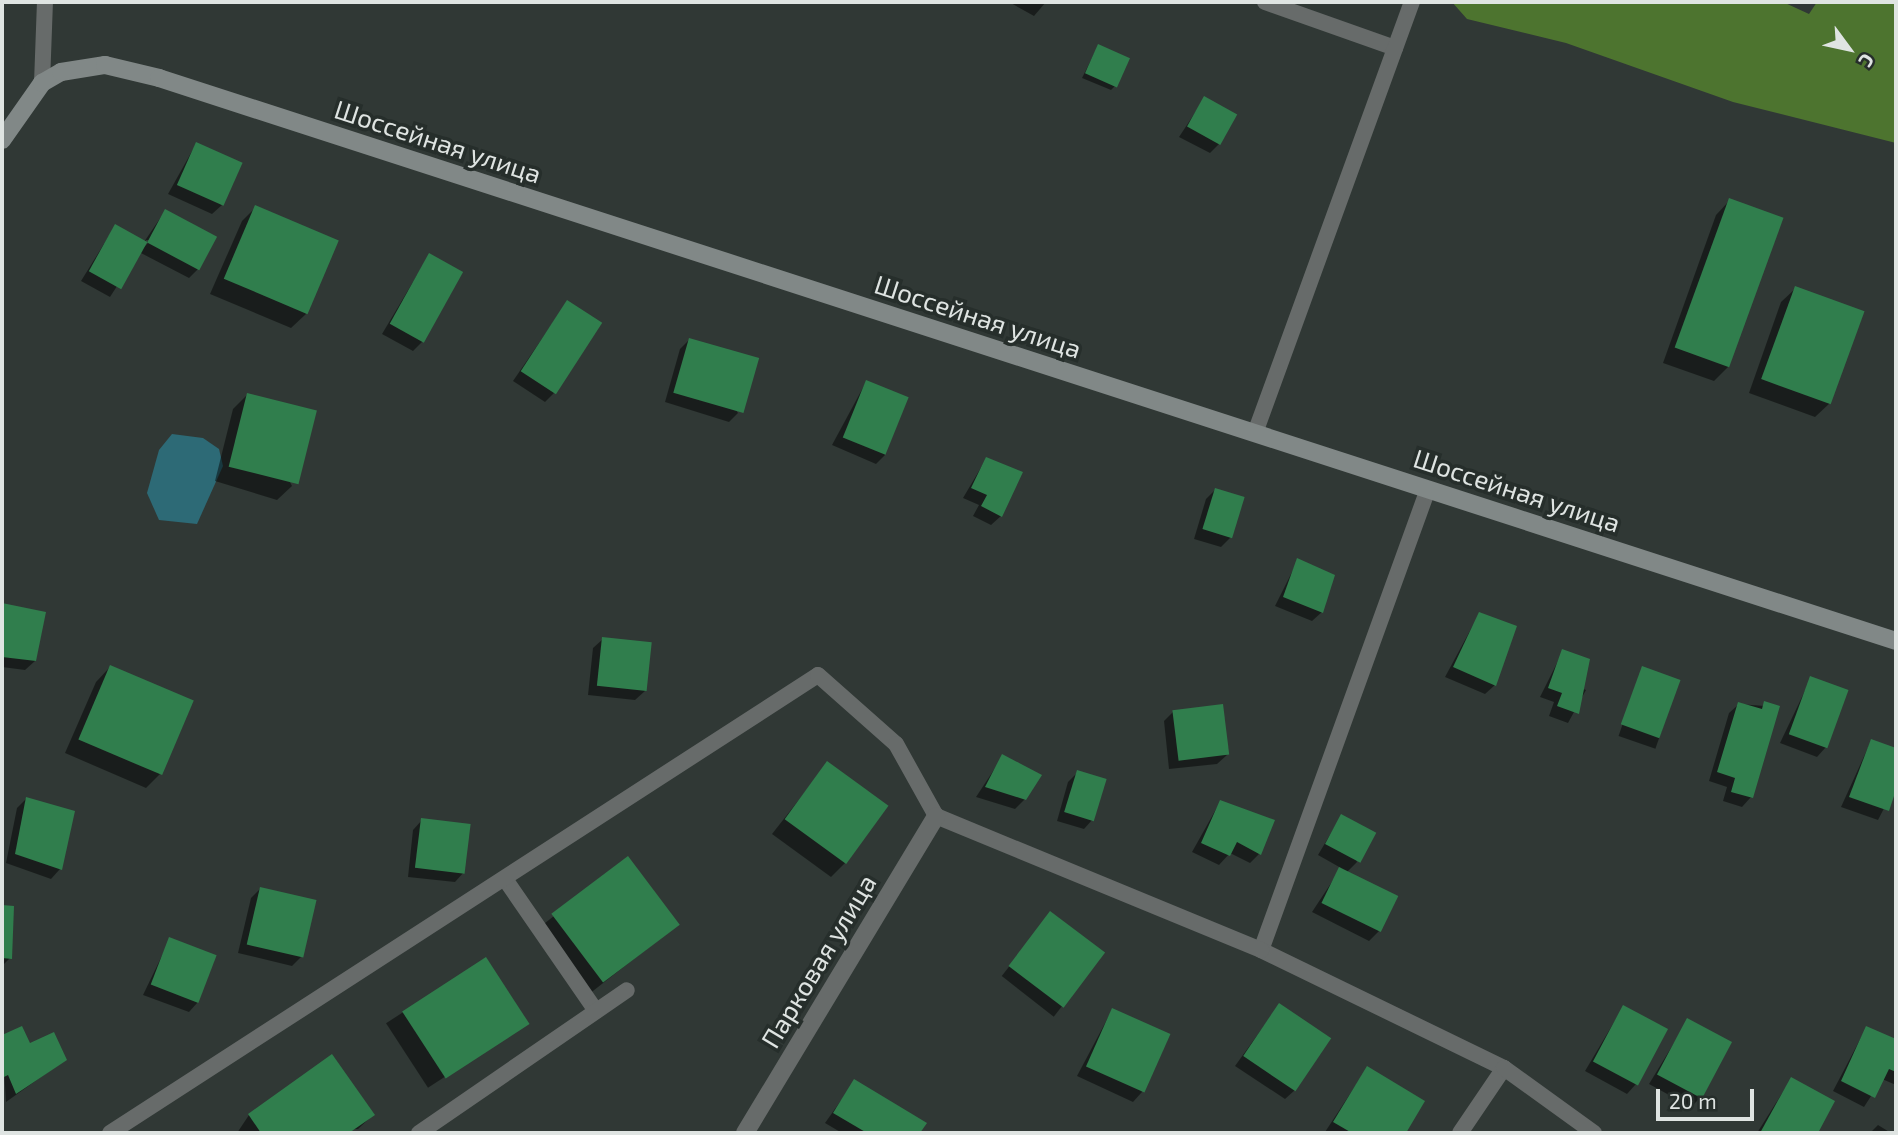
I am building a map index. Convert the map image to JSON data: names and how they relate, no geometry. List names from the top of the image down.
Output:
{
  "streets": {
    "street": ["Шоссейная улица", "Парковая улица"]
  },
  "scale_bar": "20 m",
  "north": "bottom right"
}
